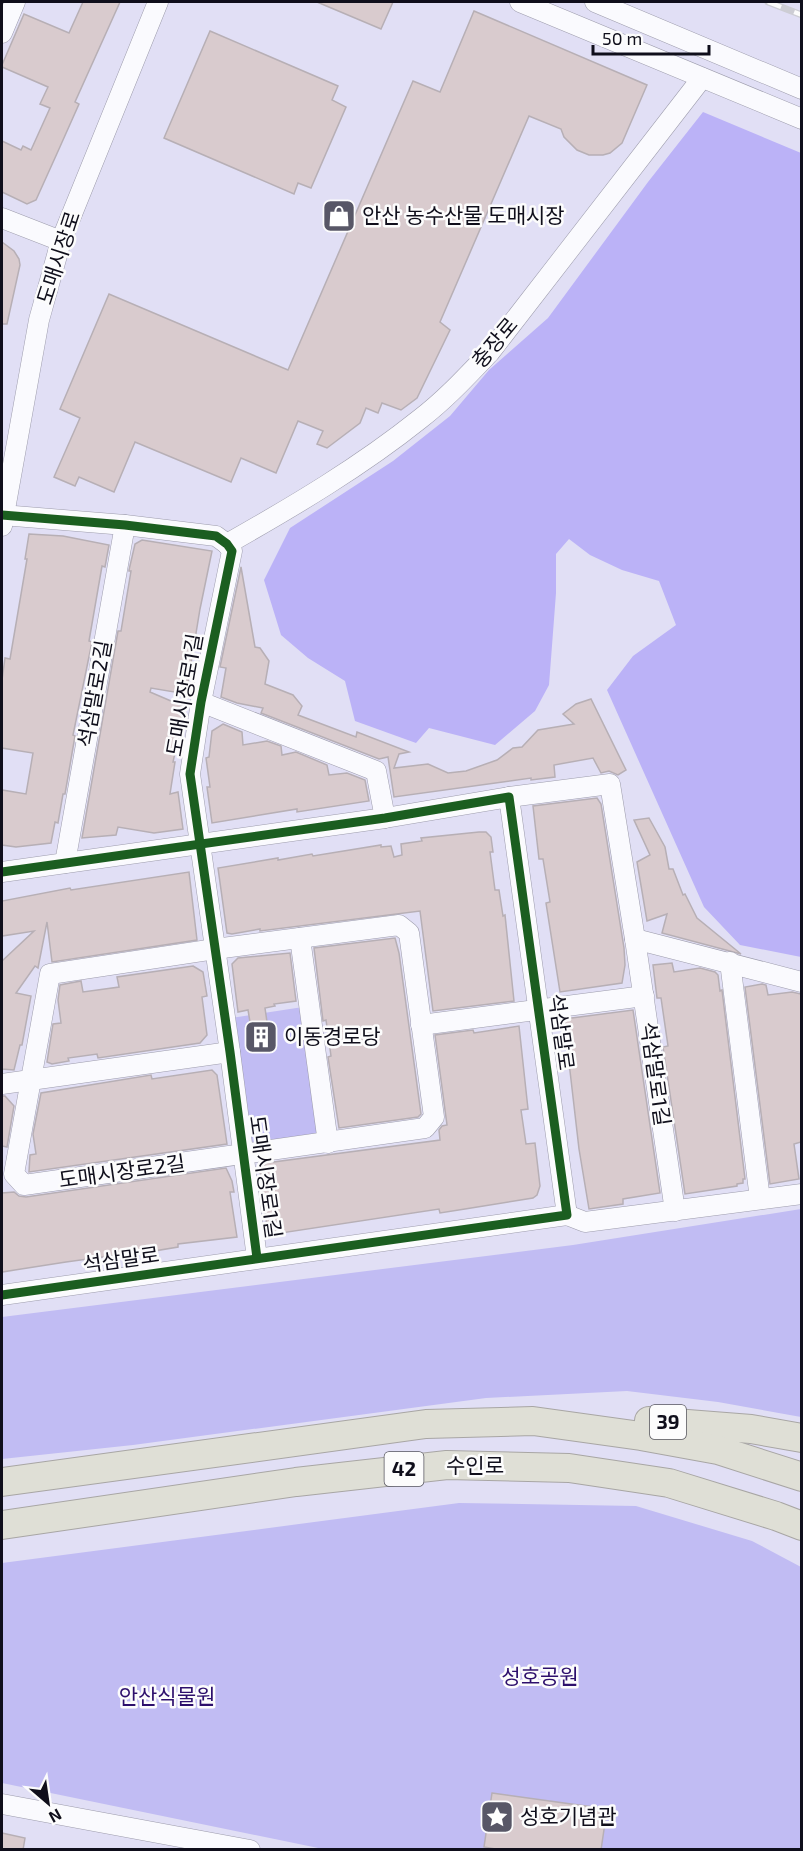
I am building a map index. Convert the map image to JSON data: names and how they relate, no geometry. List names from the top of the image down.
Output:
{
  "streets": {
    "highway": ["39", "수인로", "42"],
    "street": [
      "도매시장로",
      "충장로",
      "석삼말로2길",
      "도매시장로1길",
      "석삼말로",
      "석삼말로1길",
      "도매시장로2길"
    ]
  },
  "crossings": [
    ["충장로", "도매시장로1길"],
    ["도매시장로1길", "석삼말로"],
    ["도매시장로1길", "도매시장로2길"],
    ["석삼말로", "석삼말로1길"],
    ["39", "수인로"]
  ],
  "parks": ["성호공원", "안산식물원"],
  "places": {
    "shop": ["안산 농수산물 도매시장"],
    "building": ["이동경로당"],
    "place": ["성호기념관"]
  },
  "scale_bar": "50 m",
  "north": "bottom right"
}
